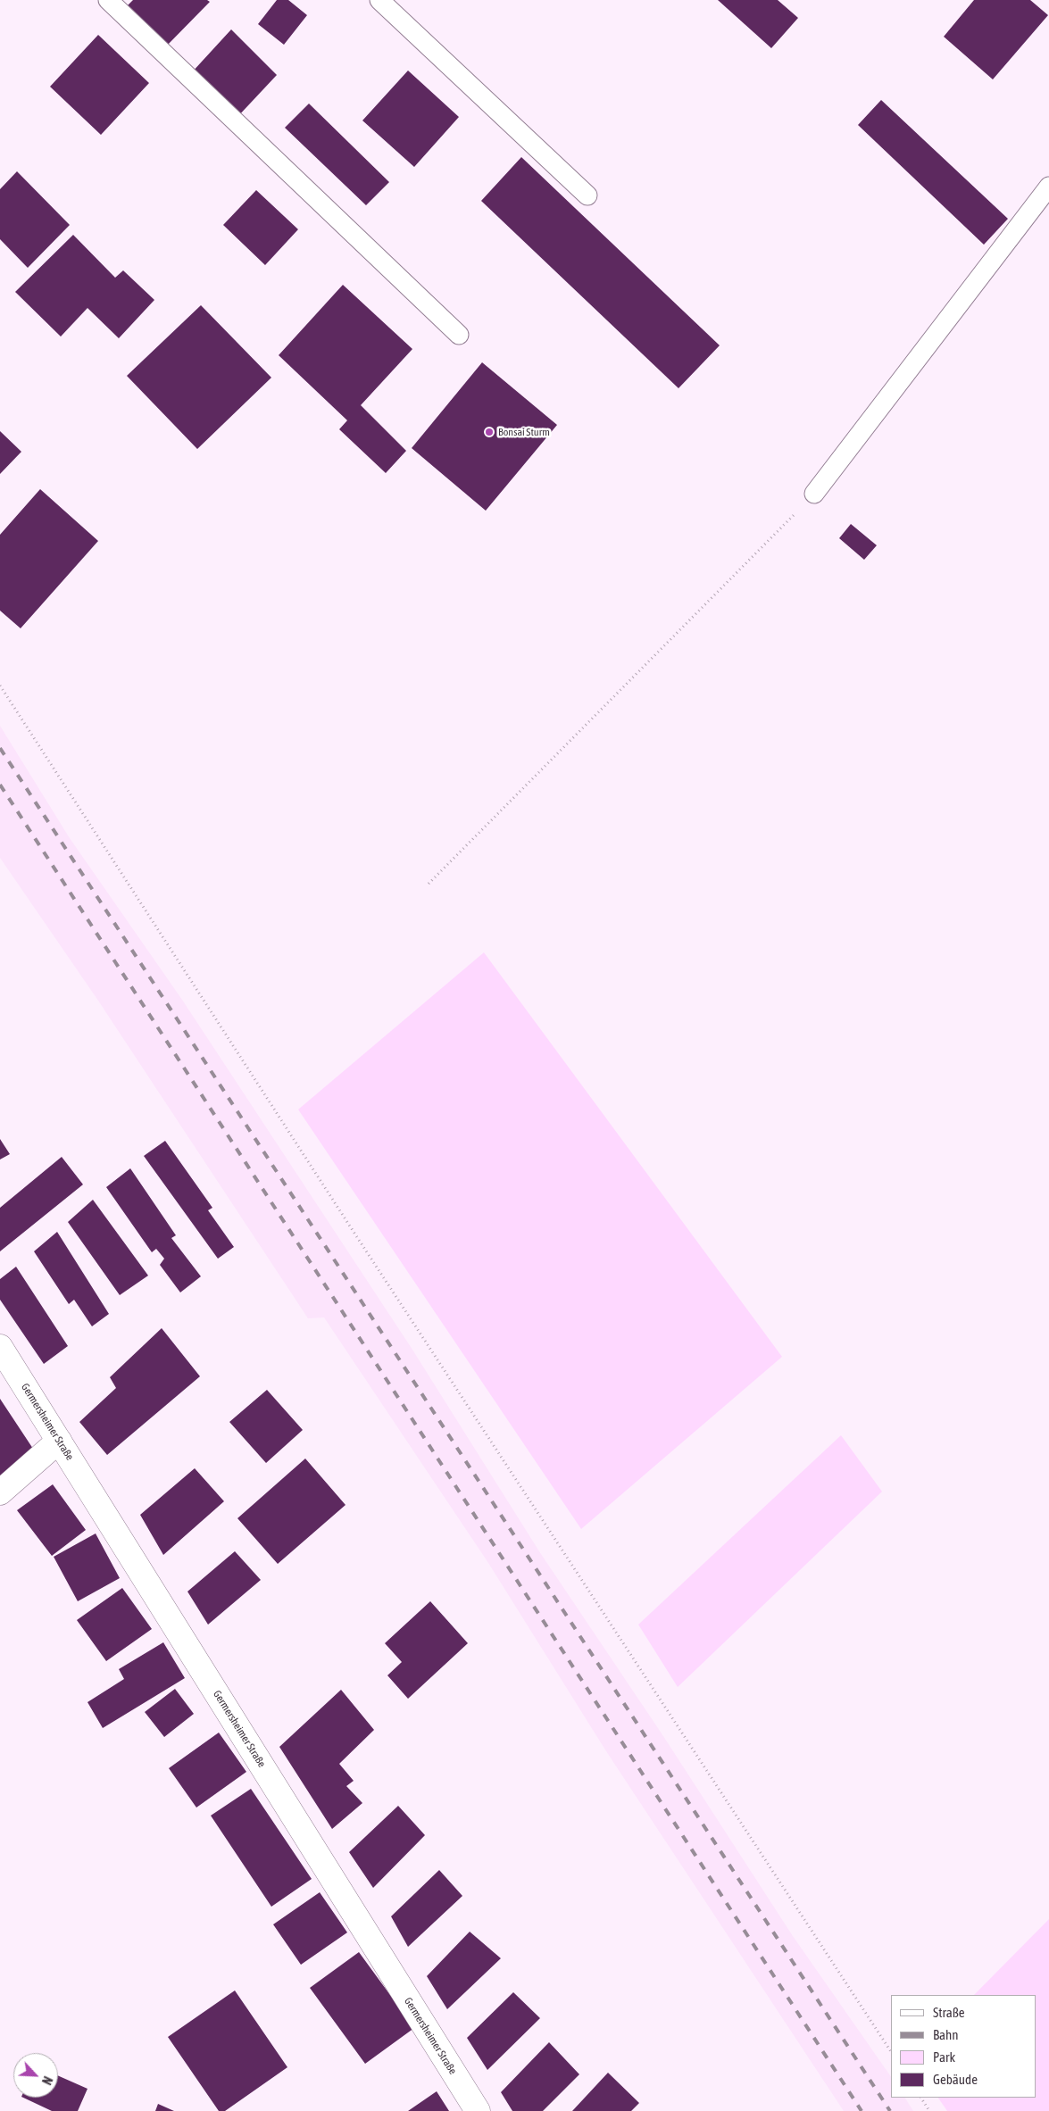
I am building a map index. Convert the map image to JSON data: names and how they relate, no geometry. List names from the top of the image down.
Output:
{
  "streets": {
    "main road": ["Germersheimer Straße"]
  },
  "places": ["Bonsai Sturm"],
  "legend": [
    "Straße",
    "Bahn",
    "Park",
    "Gebäude"
  ],
  "north": "bottom right"
}
